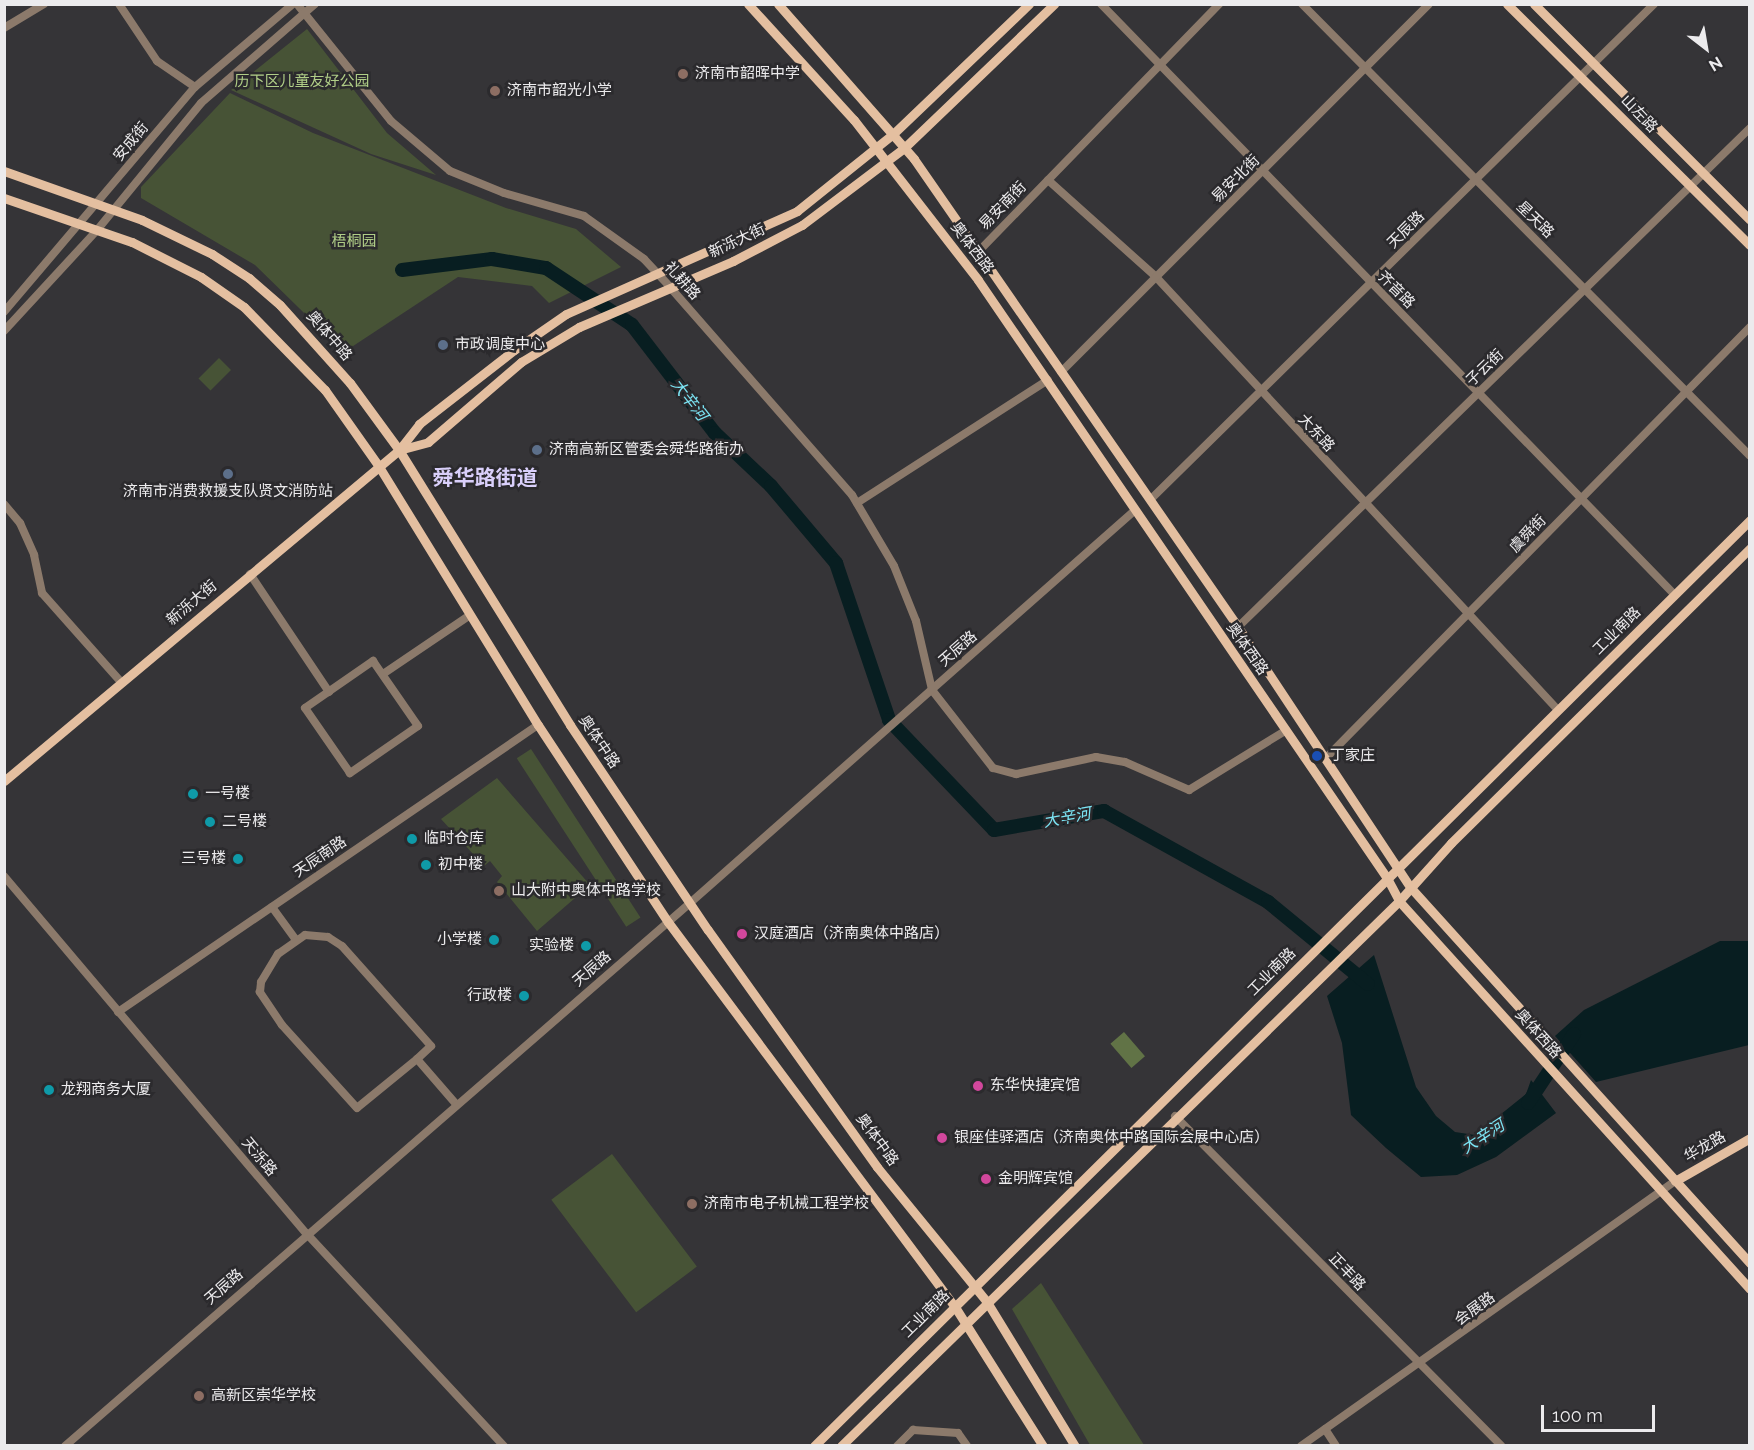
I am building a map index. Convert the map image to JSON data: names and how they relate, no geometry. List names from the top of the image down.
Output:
{
  "streets": {
    "main road": [
      "山左路",
      "新泺大街",
      "奥体西路",
      "奥体中路",
      "工业南路",
      "华龙路"
    ],
    "street": [
      "安成街",
      "易安北街",
      "易安南街",
      "星天路",
      "天辰路",
      "礼耕路",
      "齐音路",
      "子云街",
      "大东路",
      "虞舜街",
      "天辰南路",
      "天泺路",
      "正丰路",
      "会展路"
    ]
  },
  "crossings": [
    ["山左路", "天辰路"],
    ["山左路", "子云街"],
    ["安成街", "礼耕路"],
    ["安成街", "奥体中路"],
    ["易安北街", "星天路"],
    ["易安北街", "奥体西路"],
    ["易安北街", "齐音路"],
    ["易安北街", "大东路"],
    ["易安南街", "奥体西路"],
    ["易安南街", "齐音路"],
    ["易安南街", "大东路"],
    ["星天路", "天辰路"],
    ["星天路", "子云街"],
    ["星天路", "虞舜街"],
    ["天辰路", "奥体西路"],
    ["天辰路", "礼耕路"],
    ["天辰路", "齐音路"],
    ["天辰路", "奥体中路"],
    ["天辰路", "大东路"],
    ["天辰路", "天泺路"],
    ["新泺大街", "奥体西路"],
    ["新泺大街", "礼耕路"],
    ["新泺大街", "奥体中路"],
    ["奥体西路", "子云街"],
    ["奥体西路", "虞舜街"],
    ["奥体西路", "工业南路"],
    ["奥体西路", "华龙路"],
    ["奥体西路", "会展路"],
    ["齐音路", "子云街"],
    ["齐音路", "虞舜街"],
    ["齐音路", "工业南路"],
    ["奥体中路", "工业南路"],
    ["子云街", "大东路"],
    ["大东路", "虞舜街"],
    ["大东路", "工业南路"],
    ["天辰南路", "天泺路"],
    ["华龙路", "会展路"],
    ["正丰路", "会展路"]
  ],
  "districts": ["舜华路街道"],
  "water": ["大辛河"],
  "parks": ["历下区儿童友好公园", "梧桐园"],
  "places": [
    "济南市韶晖中学",
    "济南市韶光小学",
    "市政调度中心",
    "济南高新区管委会舜华路街办",
    "济南市消费救援支队贤文消防站",
    "丁家庄",
    "一号楼",
    "二号楼",
    "临时仓库",
    "三号楼",
    "初中楼",
    "山大附中奥体中路学校",
    "汉庭酒店（济南奥体中路店）",
    "小学楼",
    "实验楼",
    "行政楼",
    "东华快捷宾馆",
    "龙翔商务大厦",
    "银座佳驿酒店（济南奥体中路国际会展中心店）",
    "金明辉宾馆",
    "济南市电子机械工程学校",
    "高新区崇华学校"
  ],
  "scale_bar": "100 m",
  "north": "bottom right"
}
